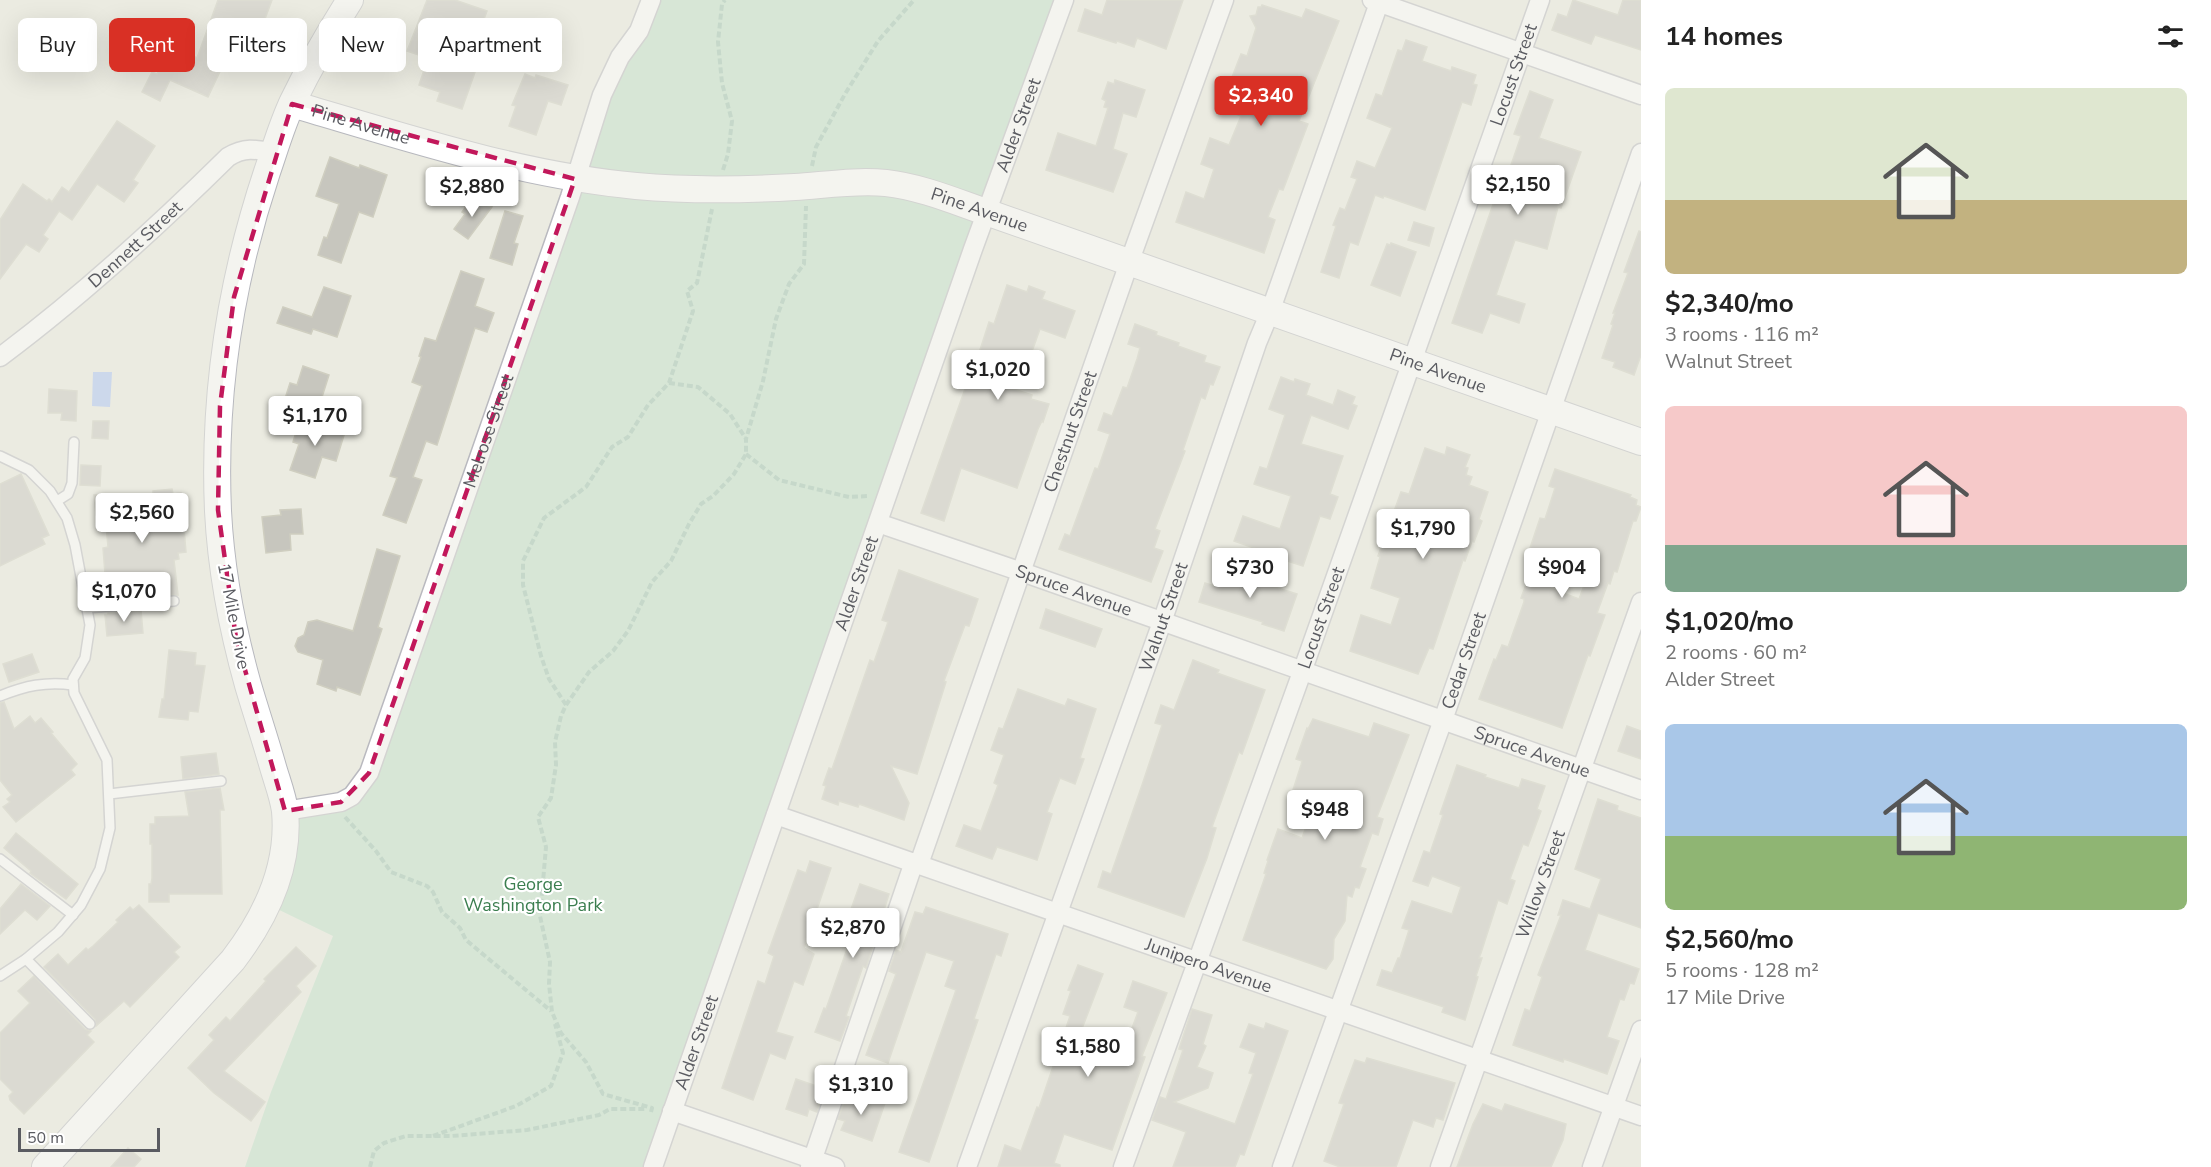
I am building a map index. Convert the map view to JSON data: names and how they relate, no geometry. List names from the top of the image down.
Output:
{
  "streets": {
    "main road": ["Pine Avenue", "17 Mile Drive"],
    "street": [
      "Locust Street",
      "Alder Street",
      "Dennett Street",
      "Melrose Street",
      "Chestnut Street",
      "Spruce Avenue",
      "Walnut Street",
      "Cedar Street",
      "Willow Street",
      "Junipero Avenue"
    ]
  },
  "crossings": [
    ["Locust Street", "Pine Avenue"],
    ["Locust Street", "Spruce Avenue"],
    ["Locust Street", "Junipero Avenue"],
    ["Pine Avenue", "Alder Street"],
    ["Pine Avenue", "Melrose Street"],
    ["Pine Avenue", "Chestnut Street"],
    ["Pine Avenue", "17 Mile Drive"],
    ["Pine Avenue", "Walnut Street"],
    ["Pine Avenue", "Cedar Street"],
    ["Alder Street", "Spruce Avenue"],
    ["Alder Street", "Junipero Avenue"],
    ["Dennett Street", "17 Mile Drive"],
    ["Chestnut Street", "Spruce Avenue"],
    ["Chestnut Street", "Junipero Avenue"],
    ["Spruce Avenue", "Walnut Street"],
    ["Spruce Avenue", "Cedar Street"],
    ["Spruce Avenue", "Willow Street"],
    ["Walnut Street", "Junipero Avenue"],
    ["Cedar Street", "Junipero Avenue"],
    ["Willow Street", "Junipero Avenue"]
  ],
  "parks": ["George Washington Park"],
  "scale_bar": "50 m",
  "page": {
    "heading": "14 homes",
    "chip": [
      "Buy",
      "Rent",
      "Filters",
      "New",
      "Apartment"
    ],
    "list": [
      {
        "name": "$2,340/mo",
        "note": "3 rooms · 116 m² · Walnut Street"
      },
      {
        "name": "$1,020/mo",
        "note": "2 rooms · 60 m² · Alder Street"
      },
      {
        "name": "$2,560/mo",
        "note": "5 rooms · 128 m² · 17 Mile Drive"
      }
    ],
    "price": [
      "$2,340",
      "$2,150",
      "$2,880",
      "$1,020",
      "$1,170",
      "$2,560",
      "$1,790",
      "$730",
      "$904",
      "$1,070",
      "$948",
      "$2,870",
      "$1,580",
      "$1,310"
    ],
    "scale": "50 m"
  }
}
